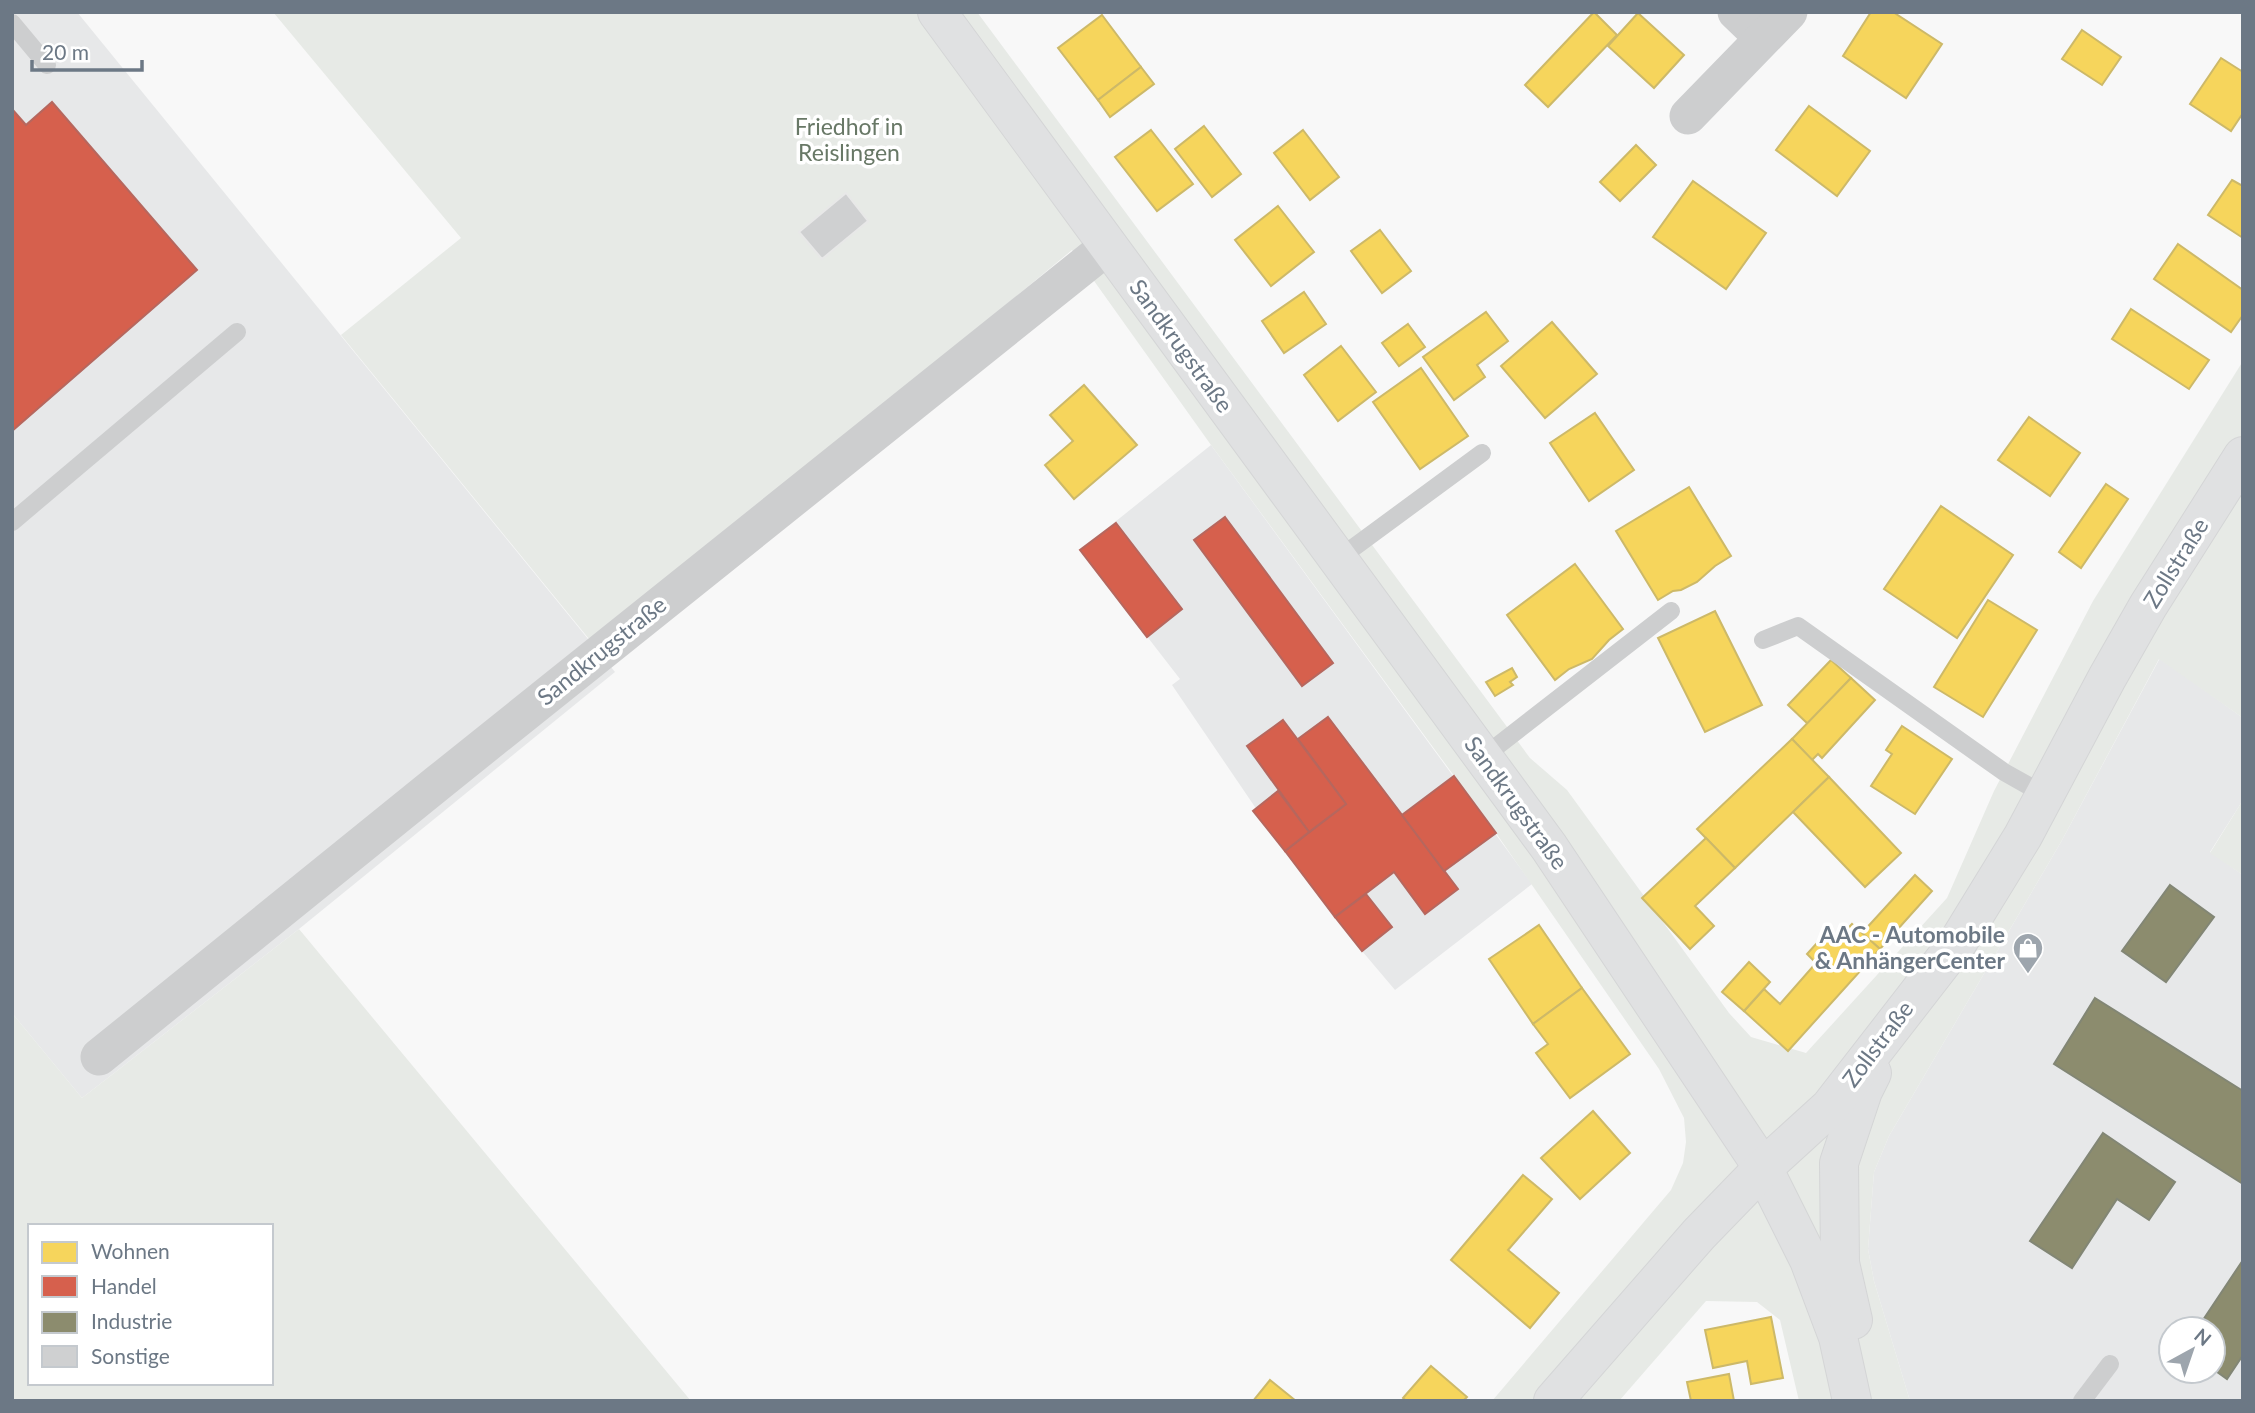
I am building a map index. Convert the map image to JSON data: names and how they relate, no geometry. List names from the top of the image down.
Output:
{
  "streets": {
    "street": ["Sandkrugstraße", "Zollstraße"]
  },
  "crossings": [
    ["Sandkrugstraße", "Zollstraße"]
  ],
  "parks": ["Friedhof in Reislingen"],
  "places": {
    "shop": ["AAC - Automobile & AnhängerCenter"]
  },
  "legend": [
    "Wohnen",
    "Handel",
    "Industrie",
    "Sonstige"
  ],
  "scale_bar": "20 m",
  "north": "top right"
}
